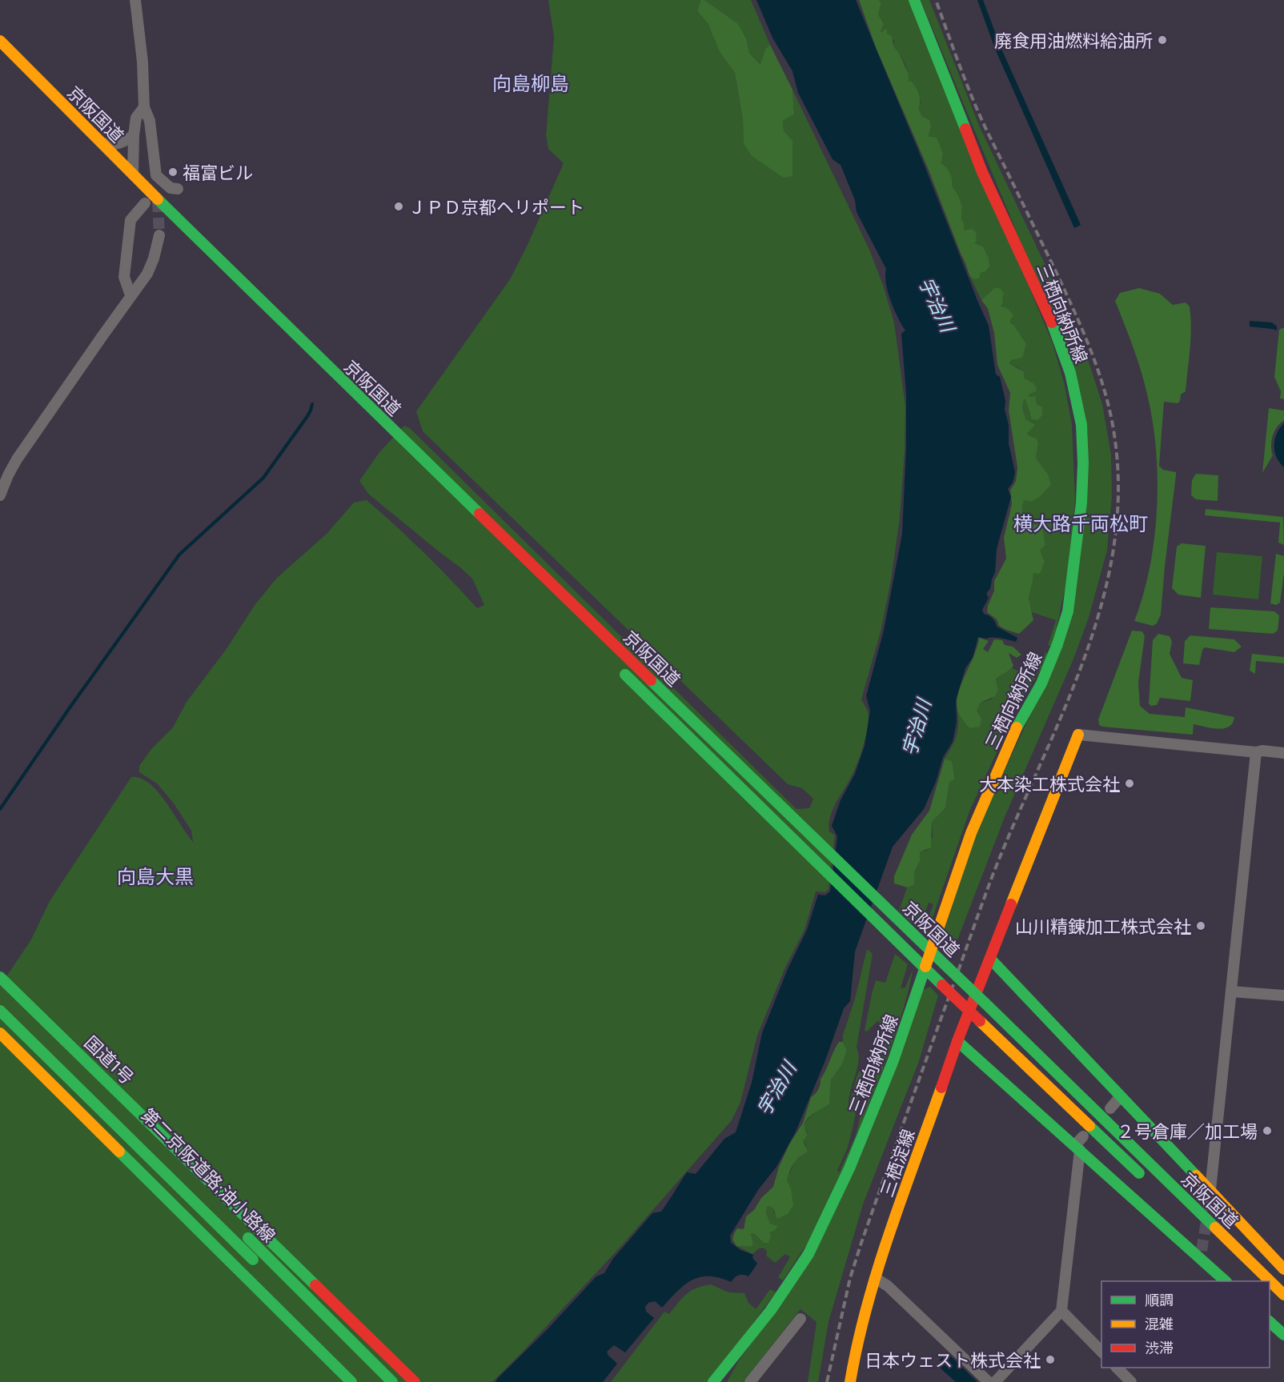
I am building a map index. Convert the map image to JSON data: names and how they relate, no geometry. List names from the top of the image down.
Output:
{
  "streets": {
    "main road": [
      "京阪国道",
      "三栖向納所線",
      "国道1号",
      "三栖淀線",
      "第二京阪道路;油小路線"
    ]
  },
  "crossings": [
    ["京阪国道", "三栖向納所線"]
  ],
  "districts": ["向島柳島", "横大路千両松町", "向島大黒"],
  "water": ["宇治川"],
  "places": [
    "廃食用油燃料給油所",
    "福富ビル",
    "ＪＰＤ京都ヘリポート",
    "大本染工株式会社",
    "山川精錬加工株式会社",
    "２号倉庫／加工場",
    "日本ウェスト株式会社"
  ],
  "legend": ["順調", "混雑", "渋滞"]
}
